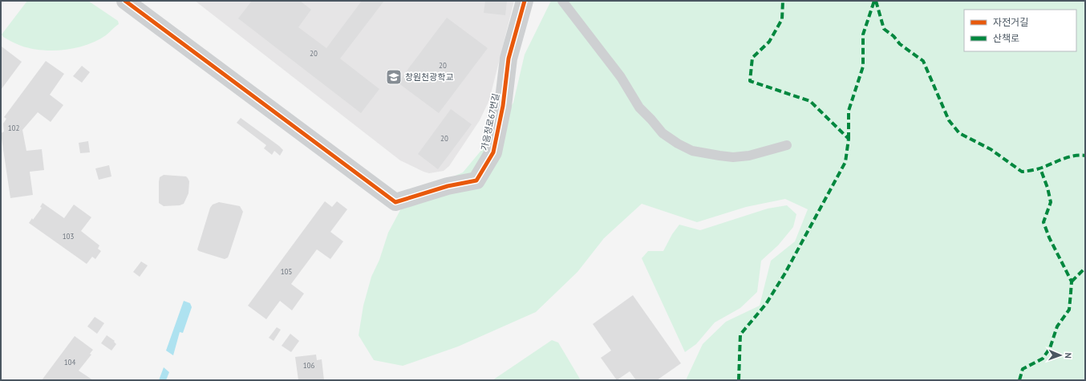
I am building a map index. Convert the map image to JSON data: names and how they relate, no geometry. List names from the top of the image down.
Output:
{
  "streets": {
    "street": ["가음정로67번길"]
  },
  "places": {
    "school or university": ["창원천광학교"]
  },
  "house_numbers": [
    "20",
    "20",
    "102",
    "20",
    "103",
    "105",
    "104",
    "106"
  ],
  "legend": ["자전거길", "산책로"],
  "north": "right"
}
